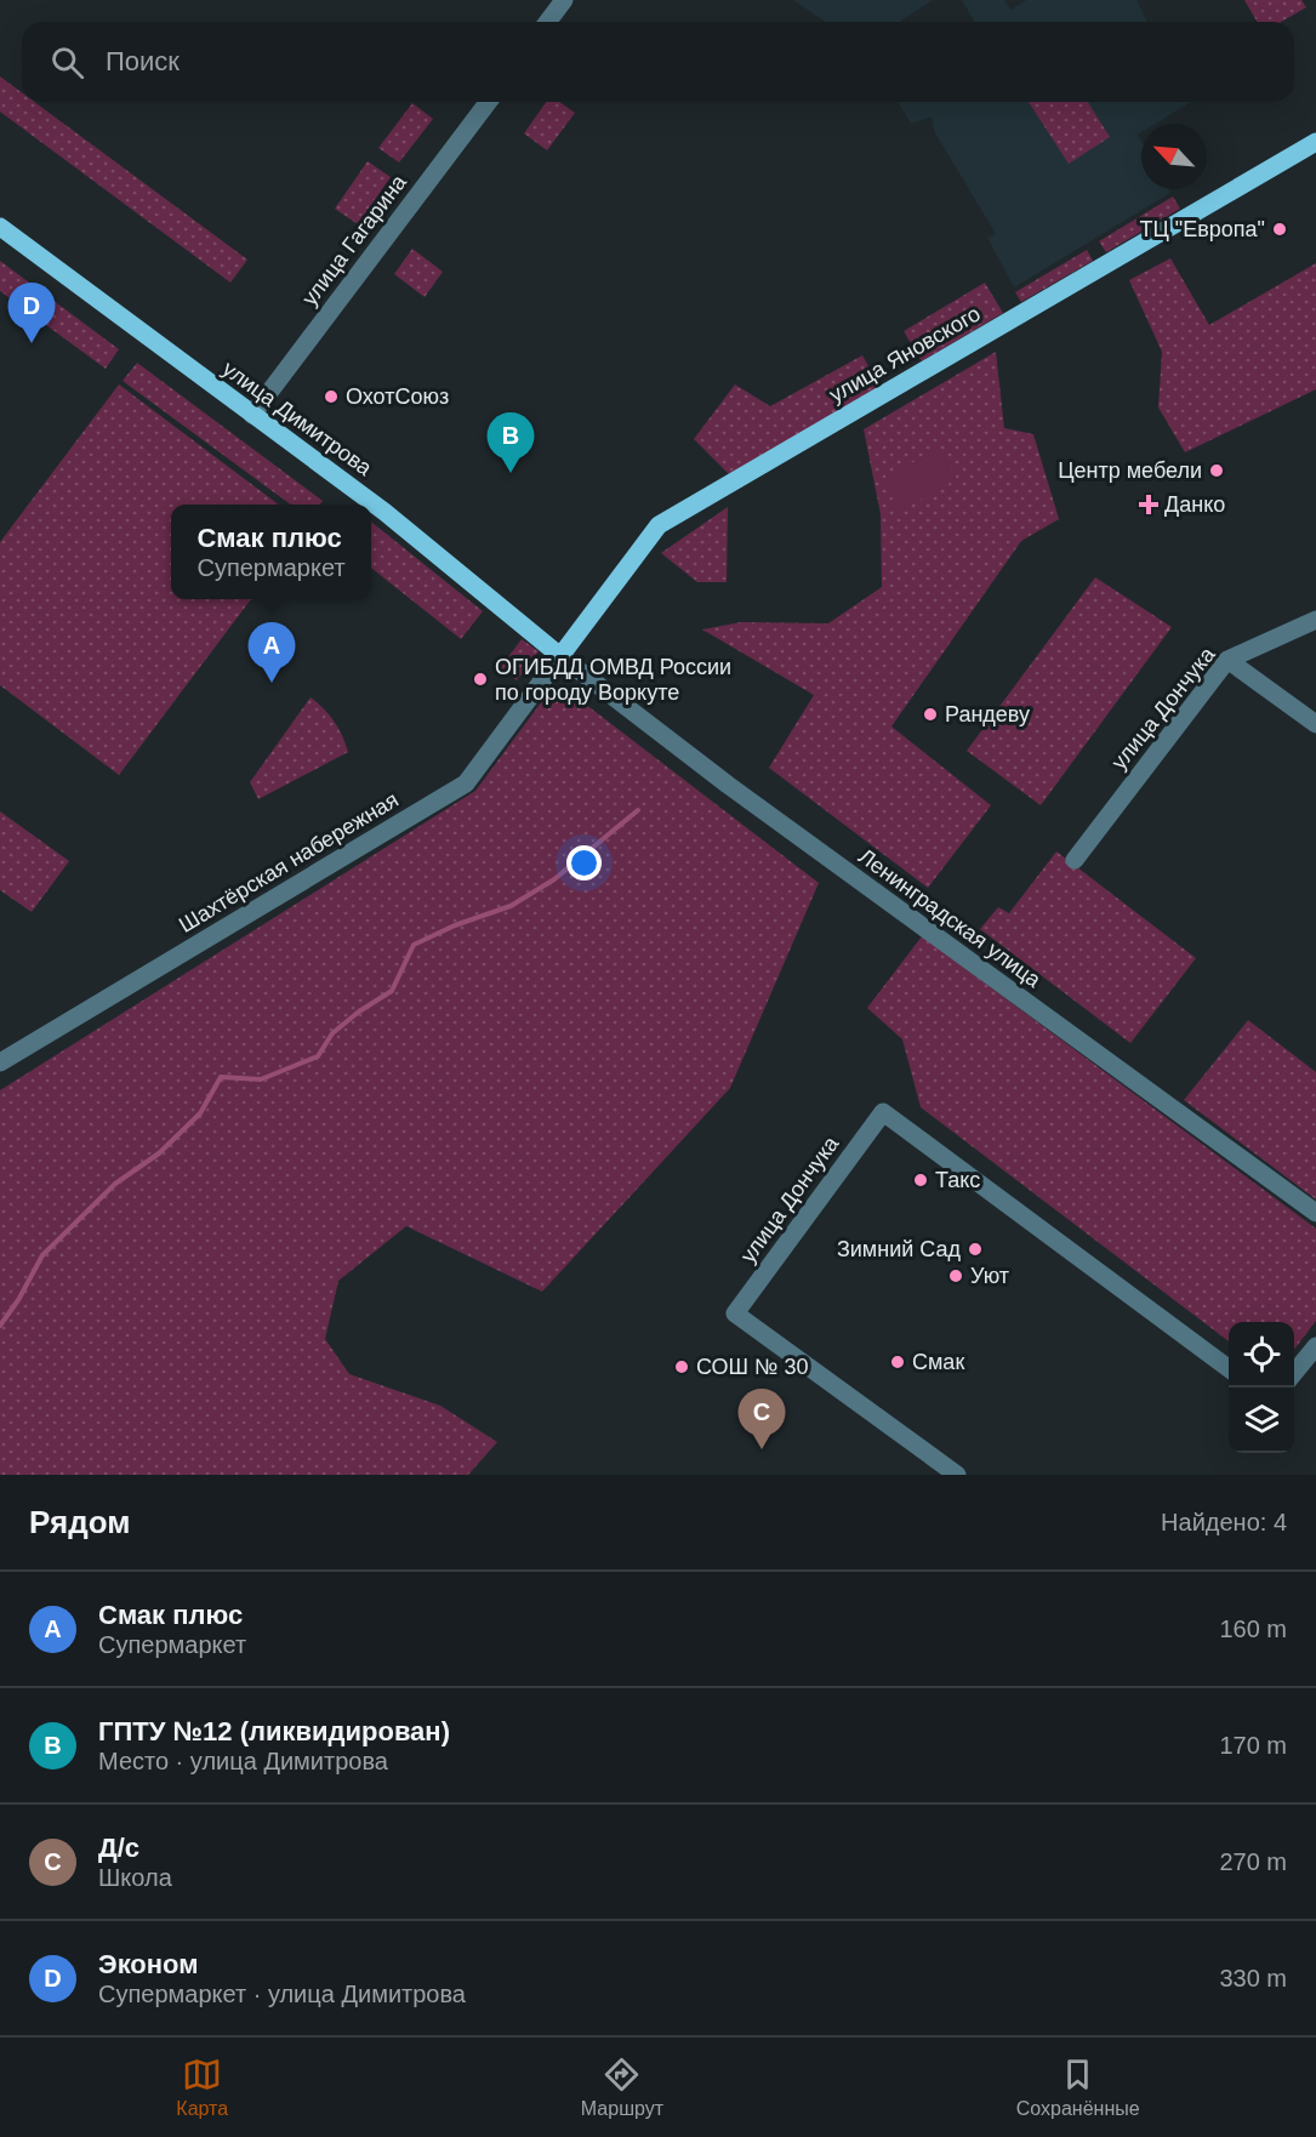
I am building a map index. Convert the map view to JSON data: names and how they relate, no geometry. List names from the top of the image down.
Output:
{
  "streets": {
    "main road": ["улица Яновского", "улица Димитрова"],
    "street": [
      "улица Гагарина",
      "улица Дончука",
      "Шахтёрская набережная",
      "Ленинградская улица"
    ]
  },
  "crossings": [
    ["улица Гагарина", "улица Димитрова"],
    ["улица Яновского", "улица Димитрова"],
    ["улица Яновского", "Шахтёрская набережная"],
    ["улица Яновского", "Ленинградская улица"],
    ["улица Димитрова", "Шахтёрская набережная"],
    ["улица Димитрова", "Ленинградская улица"],
    ["Шахтёрская набережная", "Ленинградская улица"]
  ],
  "places": {
    "other": [
      "ТЦ \"Европа\"",
      "ОхотСоюз",
      "Центр мебели",
      "ОГИБДД ОМВД России по городу Воркуте",
      "Рандеву",
      "Такс",
      "Зимний Сад",
      "Уют",
      "Смак",
      "СОШ № 30"
    ],
    "health": ["Данко"]
  },
  "north": "top left",
  "page": {
    "search": "Поиск",
    "pins": [
      "D",
      "B",
      "A",
      "C"
    ],
    "popup": ["Смак плюс", "Супермаркет"],
    "heading": ["Рядом", "Найдено: 4"],
    "list": [
      {
        "mark": "A",
        "name": "Смак плюс",
        "note": "Супермаркет",
        "value": "160 m"
      },
      {
        "mark": "B",
        "name": "ГПТУ №12 (ликвидирован)",
        "note": "Место · улица Димитрова",
        "value": "170 m"
      },
      {
        "mark": "C",
        "name": "Д/с",
        "note": "Школа",
        "value": "270 m"
      },
      {
        "mark": "D",
        "name": "Эконом",
        "note": "Супермаркет · улица Димитрова",
        "value": "330 m"
      }
    ],
    "nav": ["Карта", "Маршрут", "Сохранённые"]
  }
}
